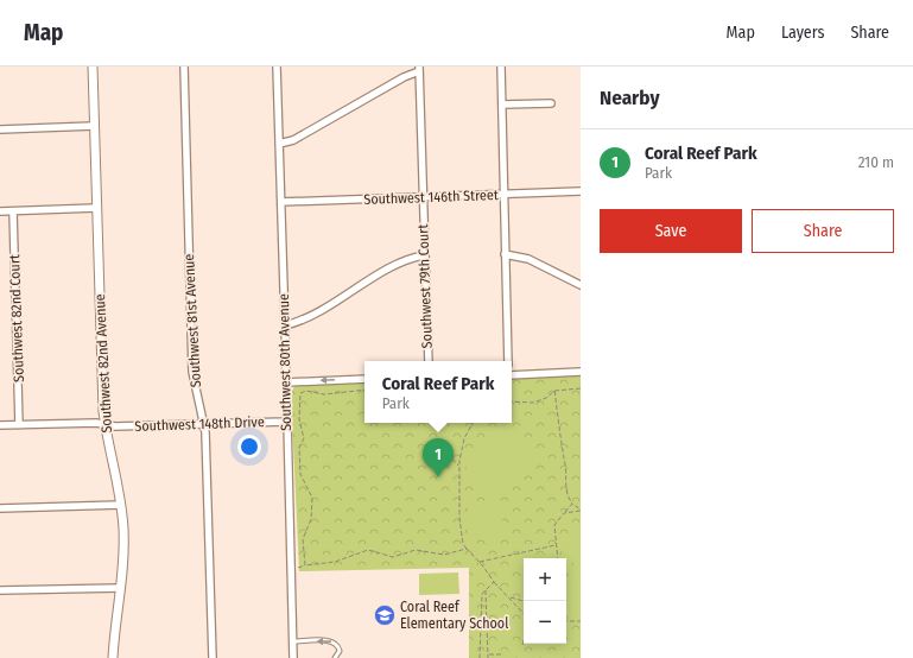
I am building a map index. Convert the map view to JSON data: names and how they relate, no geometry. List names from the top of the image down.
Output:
{
  "streets": {
    "street": [
      "Southwest 146th Street",
      "Southwest 79th Court",
      "Southwest 82nd Court",
      "Southwest 81st Avenue",
      "Southwest 80th Avenue",
      "Southwest 82nd Avenue",
      "Southwest 148th Drive"
    ]
  },
  "crossings": [
    ["Southwest 146th Street", "Southwest 79th Court"],
    ["Southwest 146th Street", "Southwest 80th Avenue"],
    ["Southwest 82nd Court", "Southwest 148th Drive"],
    ["Southwest 81st Avenue", "Southwest 148th Drive"],
    ["Southwest 80th Avenue", "Southwest 148th Drive"],
    ["Southwest 82nd Avenue", "Southwest 148th Drive"]
  ],
  "places": {
    "school or university": ["Coral Reef Elementary School"]
  },
  "page": {
    "header": "Map",
    "nav": ["Map", "Layers", "Share"],
    "heading": "Nearby",
    "list": [
      {
        "mark": "1",
        "name": "Coral Reef Park",
        "note": "Park",
        "value": "210 m"
      }
    ],
    "buttons": ["Save", "Share"],
    "popup": ["Coral Reef Park", "Park"],
    "pins": "1",
    "map_buttons": ["+", "−"]
  }
}
